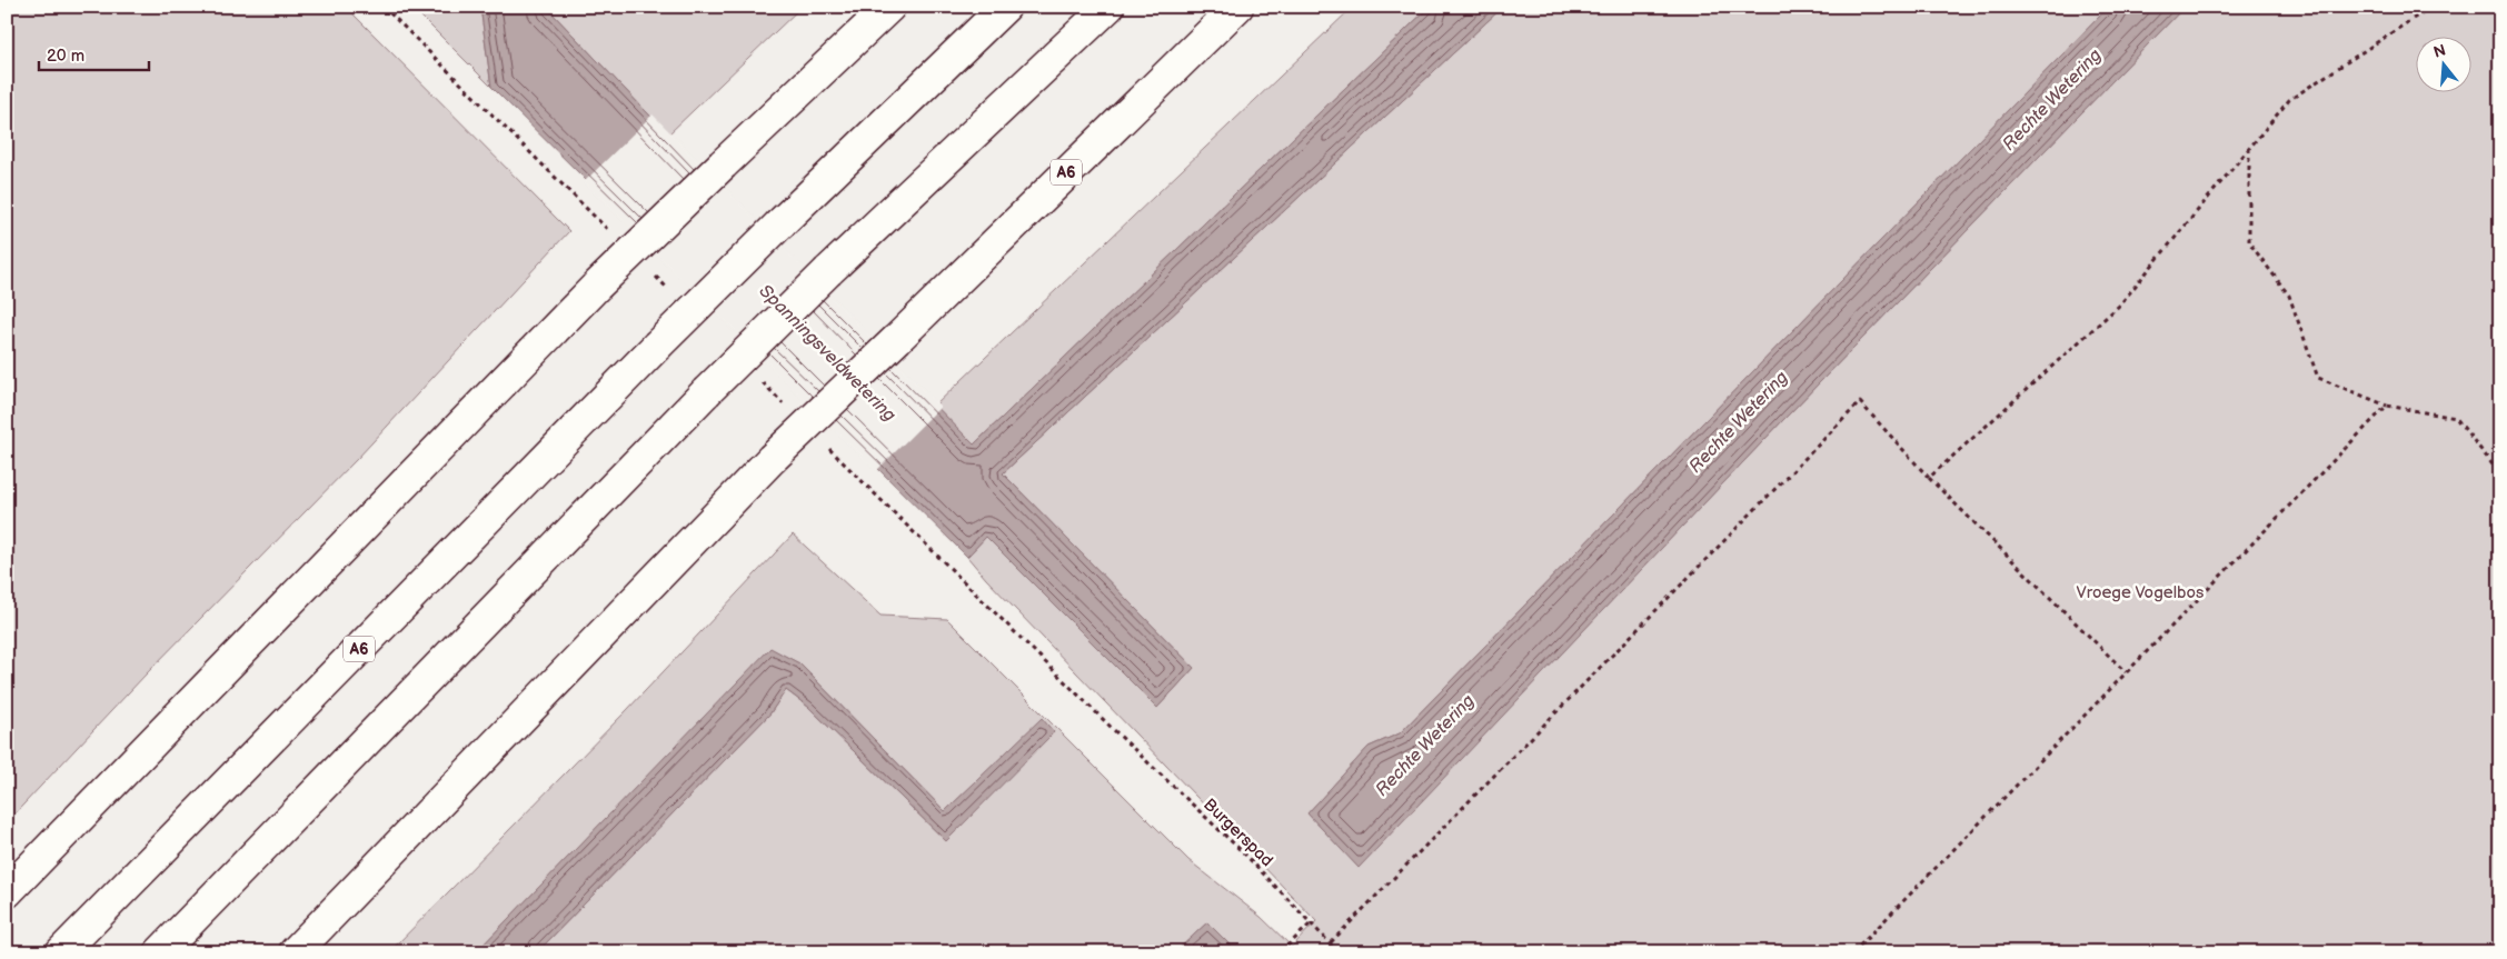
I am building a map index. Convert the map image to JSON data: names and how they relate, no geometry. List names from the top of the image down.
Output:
{
  "streets": {
    "highway": ["A6"],
    "path": ["Burgerspad"]
  },
  "water": ["Rechte Wetering", "Spanningsveldwetering"],
  "parks": ["Vroege Vogelbos"],
  "scale_bar": "20 m",
  "north": "top"
}
